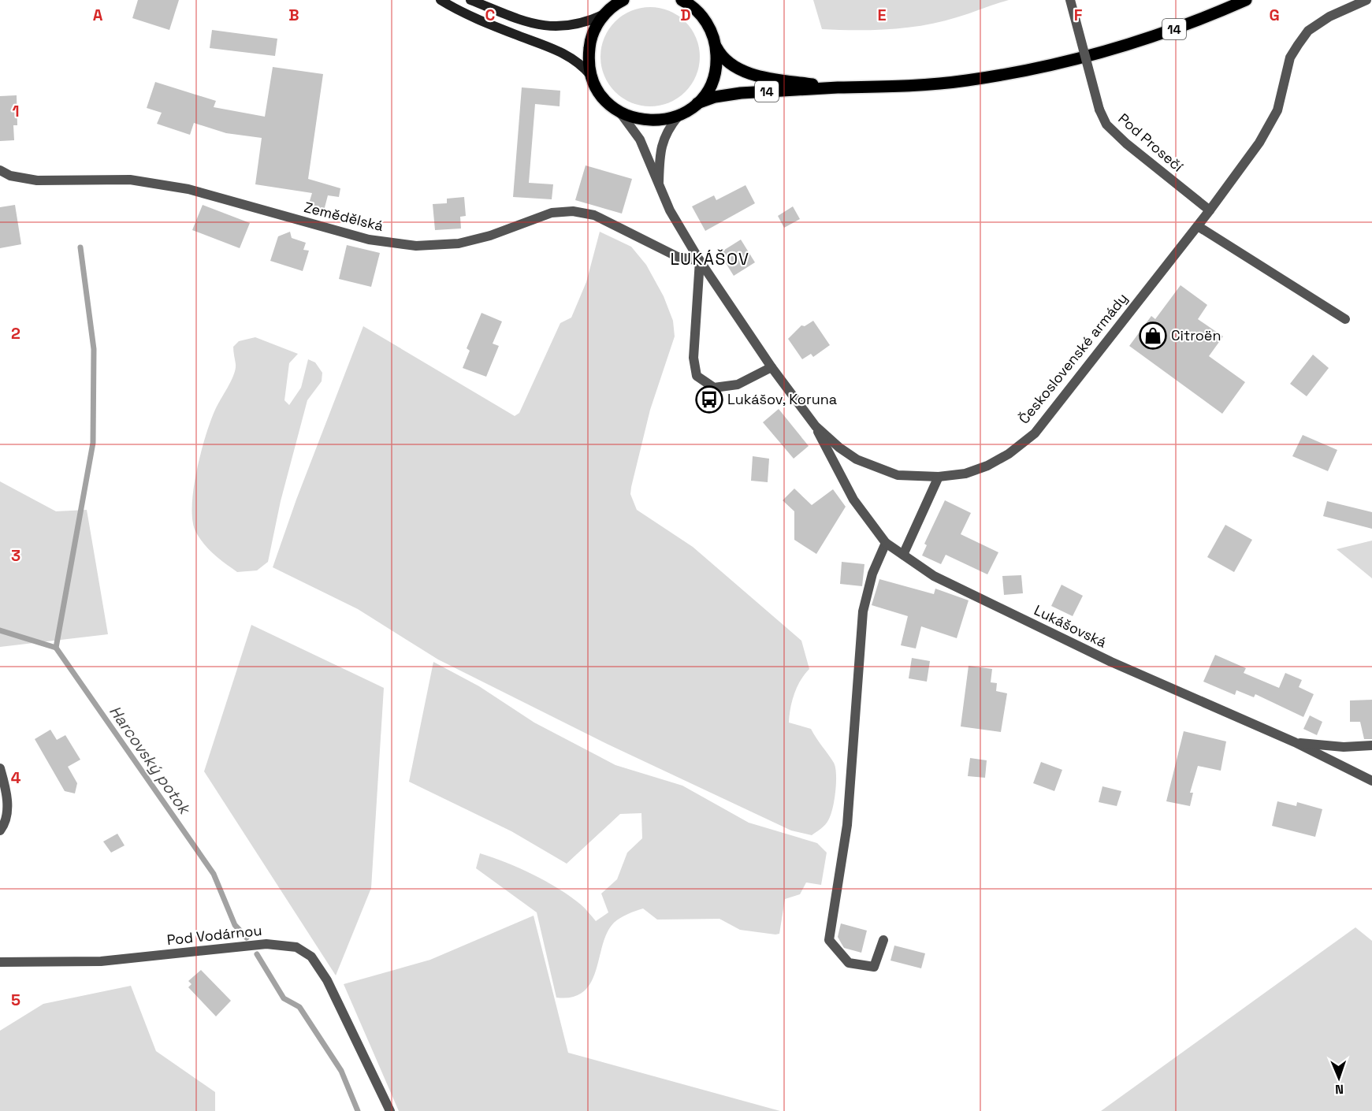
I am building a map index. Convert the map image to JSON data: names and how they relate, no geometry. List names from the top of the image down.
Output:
{
  "streets": {
    "main road": ["14", "Československé armády"],
    "street": [
      "Pod Prosečí",
      "Zemědělská",
      "Lukášovská",
      "Pod Vodárnou"
    ]
  },
  "crossings": [
    ["14", "Československé armády"],
    ["Pod Prosečí", "Československé armády"],
    ["Zemědělská", "Československé armády"],
    ["Československé armády", "Lukášovská"]
  ],
  "districts": ["LUKÁŠOV"],
  "water": ["Harcovský potok"],
  "places": {
    "shop": ["Citroën"],
    "bus stop": ["Lukášov, Koruna"]
  },
  "north": "bottom",
  "grid": {
    "columns": [
      "A",
      "B",
      "C",
      "D",
      "E",
      "F",
      "G"
    ],
    "rows": [
      "1",
      "2",
      "3",
      "4",
      "5"
    ]
  }
}
